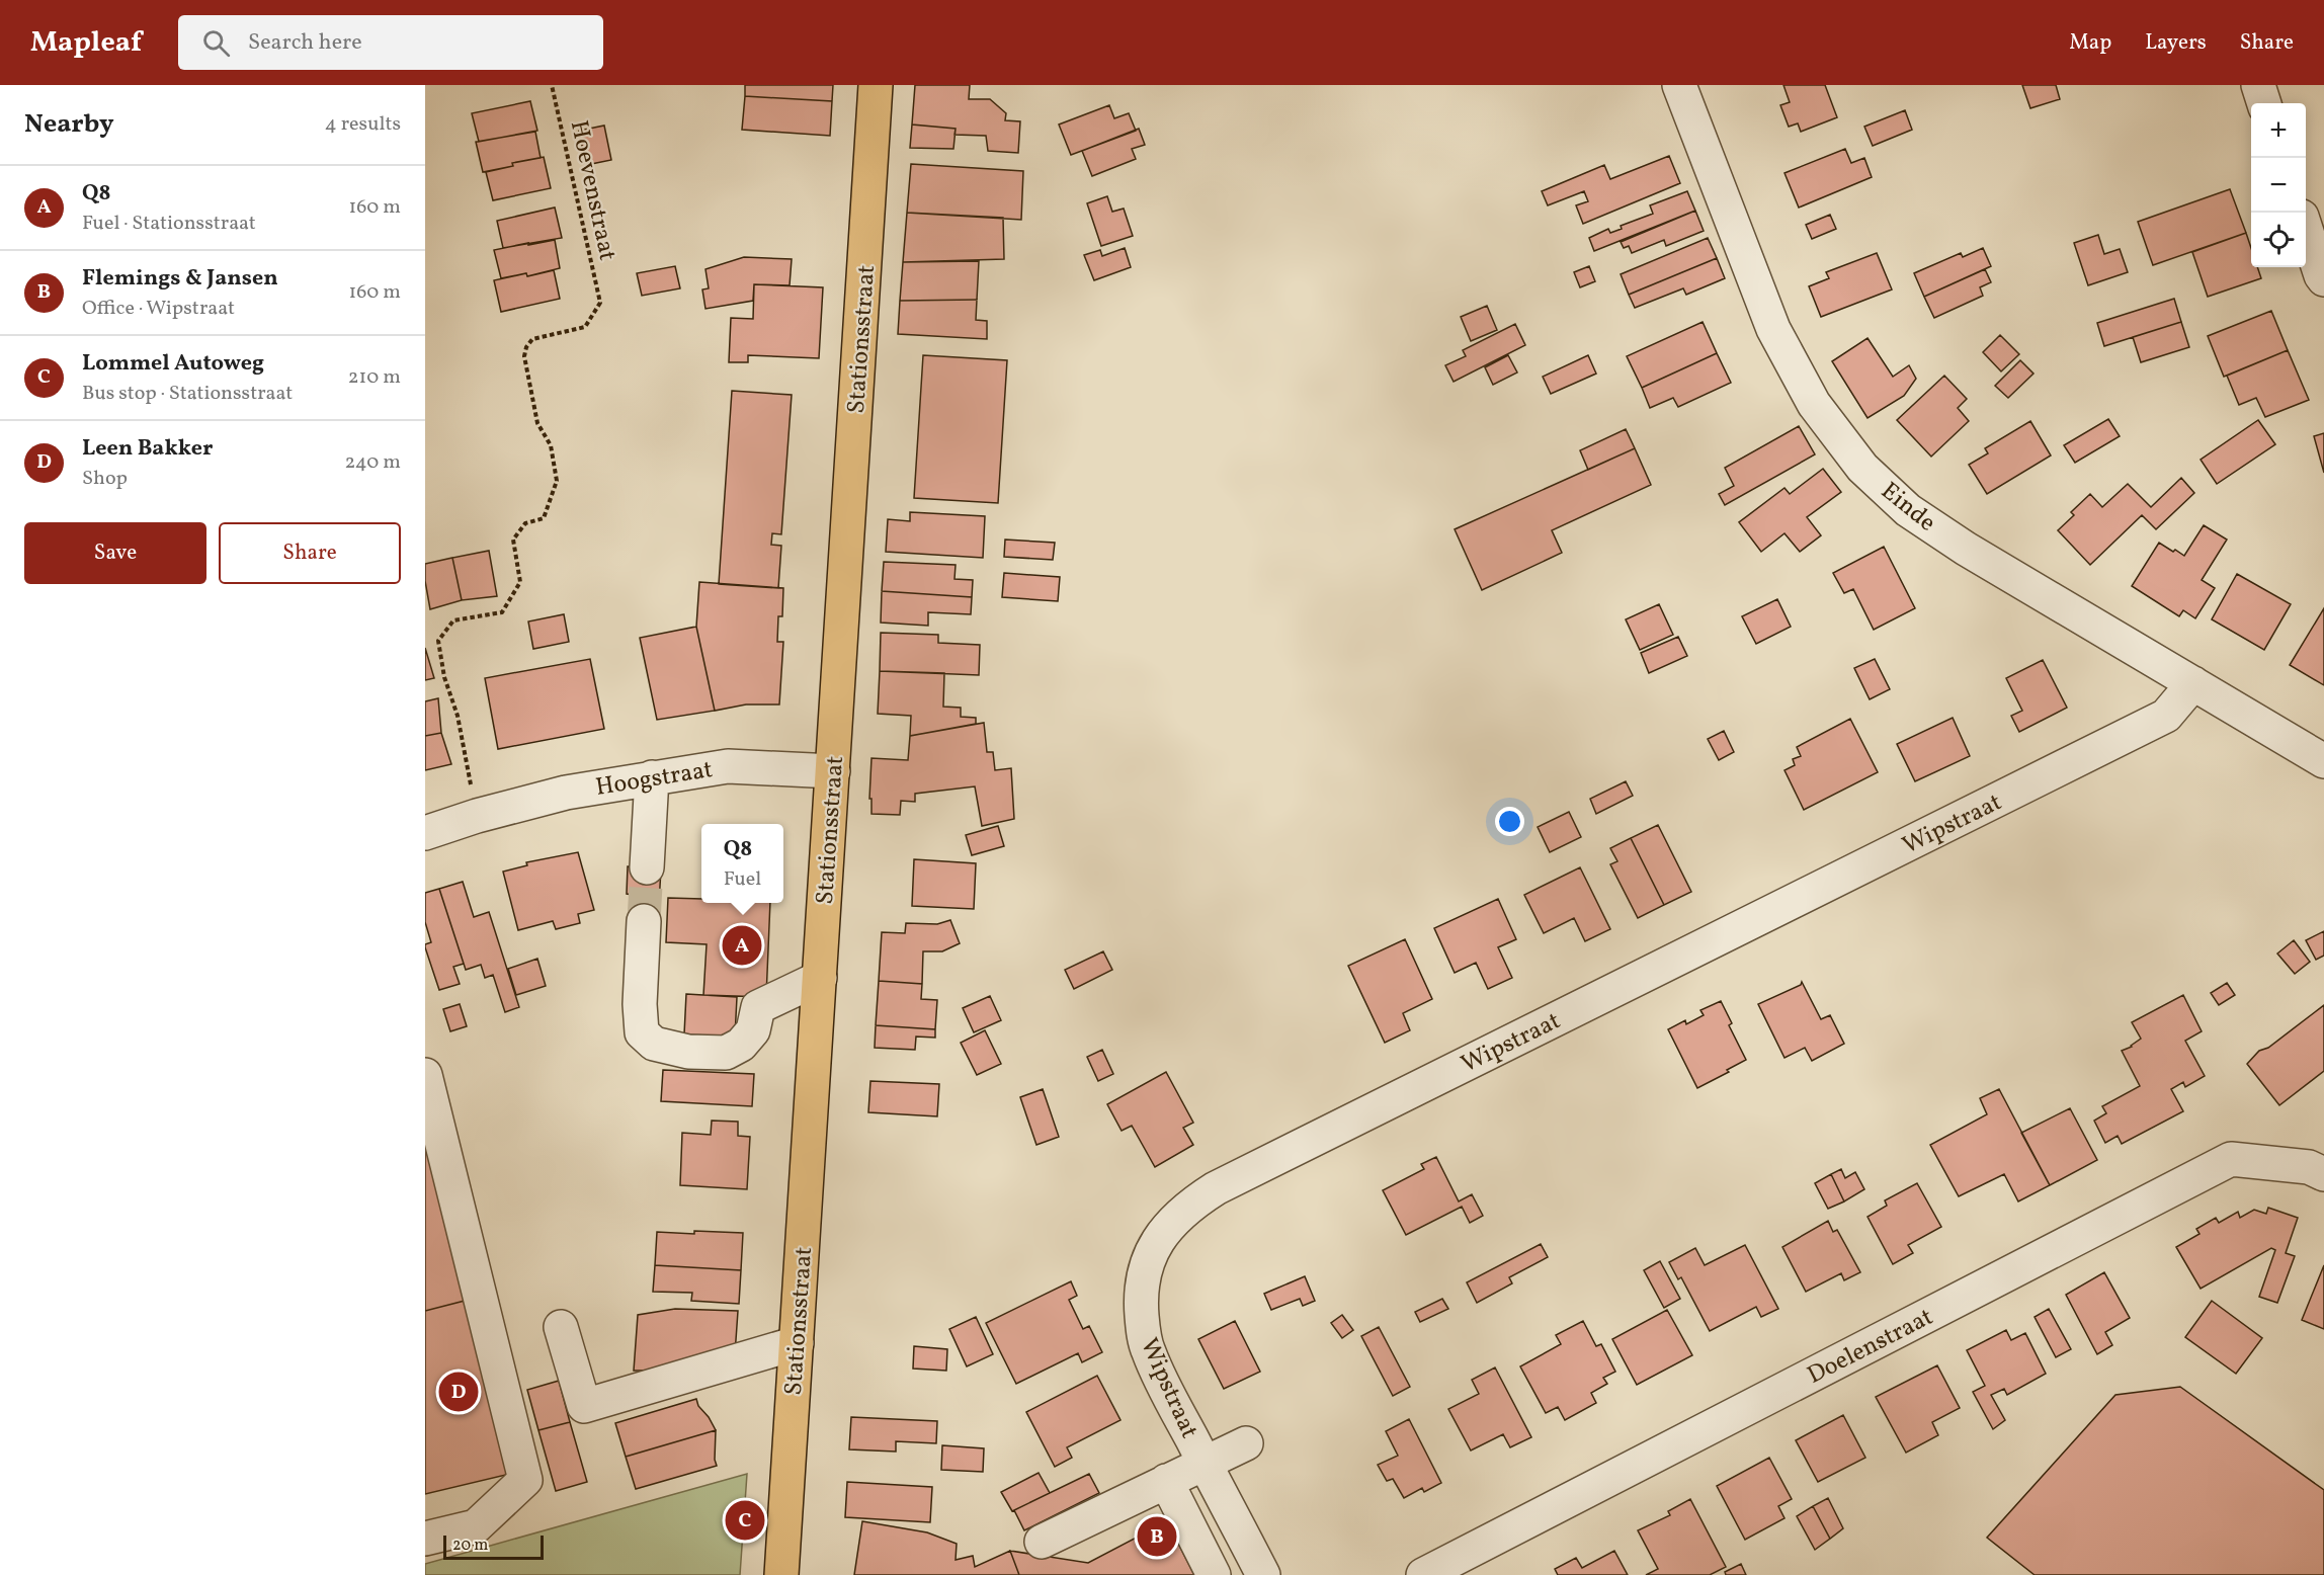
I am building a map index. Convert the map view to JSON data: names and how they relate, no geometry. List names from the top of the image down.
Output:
{
  "streets": {
    "main road": ["Stationsstraat"],
    "street": [
      "Einde",
      "Hoogstraat",
      "Wipstraat",
      "Doelenstraat"
    ],
    "path": ["Hoevenstraat"]
  },
  "crossings": [
    ["Hoevenstraat", "Hoogstraat"],
    ["Stationsstraat", "Hoogstraat"],
    ["Einde", "Wipstraat"]
  ],
  "scale_bar": "20 m",
  "page": {
    "header": "Mapleaf",
    "search": "Search here",
    "nav": ["Map", "Layers", "Share"],
    "heading": ["Nearby", "4 results"],
    "map_buttons": ["+", "−"],
    "list": [
      {
        "mark": "A",
        "name": "Q8",
        "note": "Fuel · Stationsstraat",
        "value": "160 m"
      },
      {
        "mark": "B",
        "name": "Flemings & Jansen",
        "note": "Office · Wipstraat",
        "value": "160 m"
      },
      {
        "mark": "C",
        "name": "Lommel Autoweg",
        "note": "Bus stop · Stationsstraat",
        "value": "210 m"
      },
      {
        "mark": "D",
        "name": "Leen Bakker",
        "note": "Shop",
        "value": "240 m"
      }
    ],
    "buttons": ["Save", "Share"],
    "popup": ["Q8", "Fuel"],
    "pins": [
      "A",
      "D",
      "C",
      "B"
    ],
    "scale": "20 m"
  }
}
